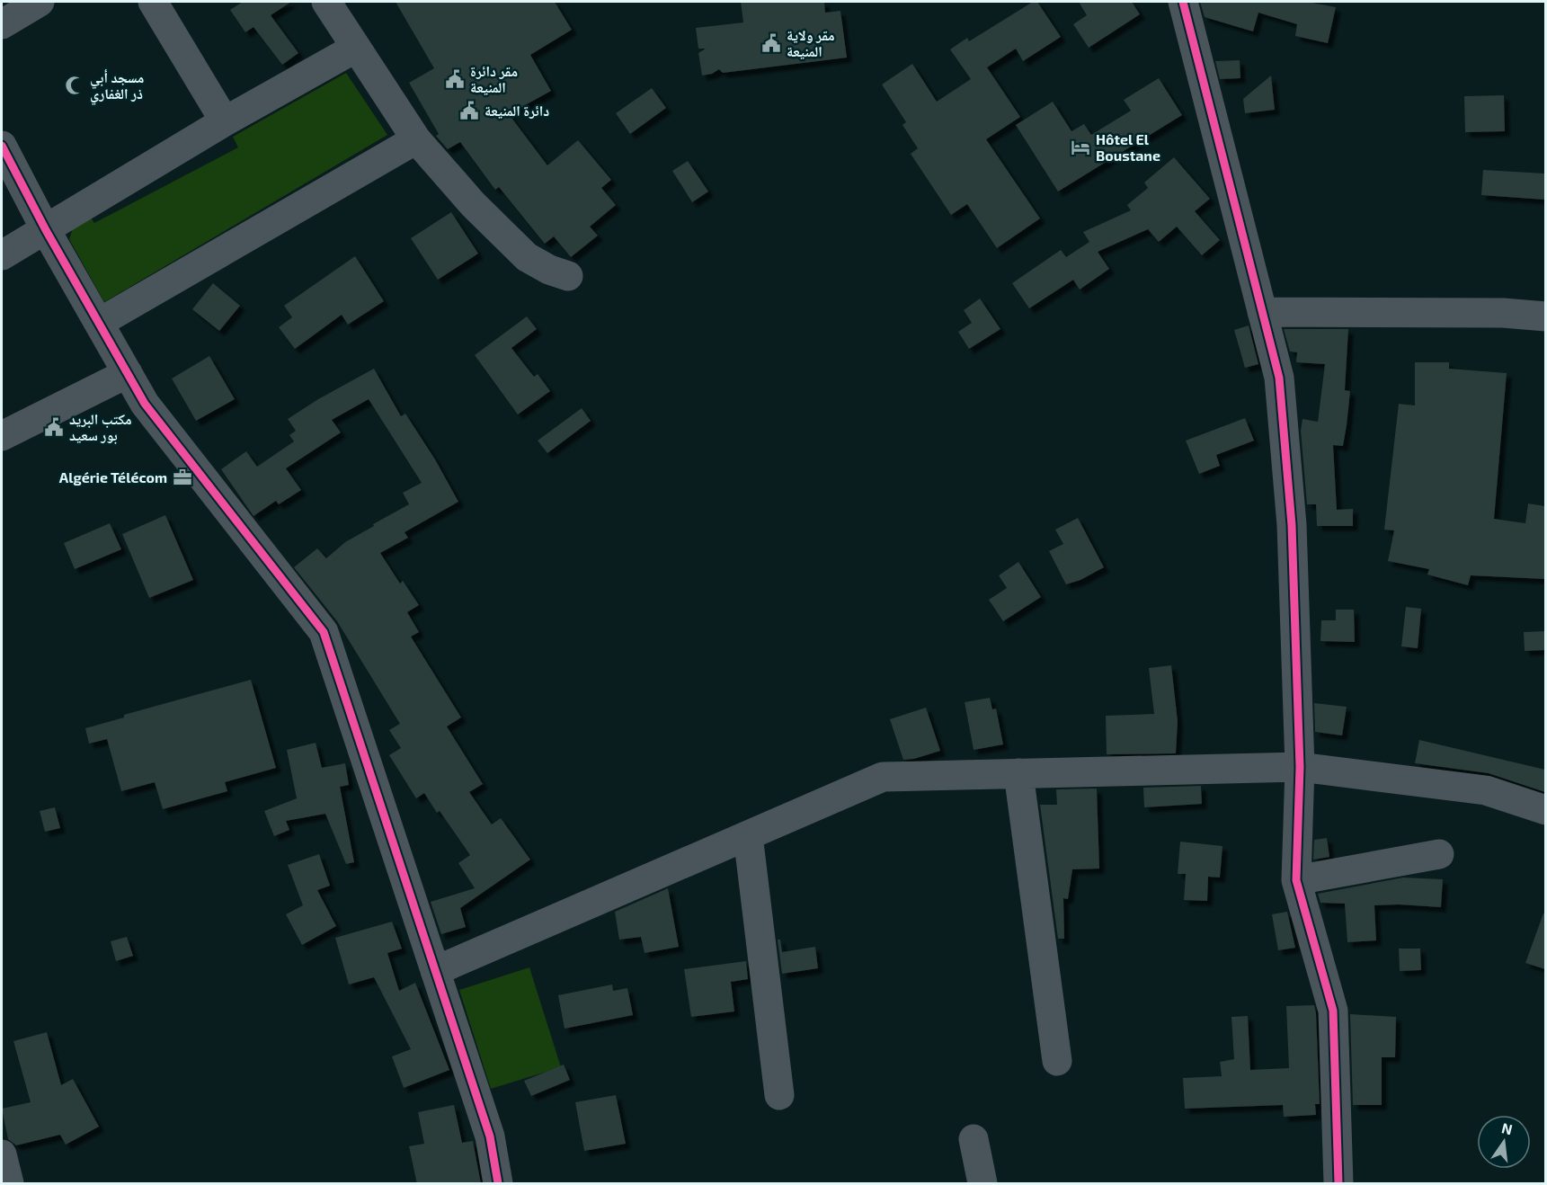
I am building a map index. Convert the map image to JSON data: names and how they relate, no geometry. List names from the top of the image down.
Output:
{
  "places": {
    "public building": [
      "مقر ولاية المنيعة",
      "مقر دائرة المنيعة",
      "دائرة المنيعة",
      "مكتب البريد بور سعيد"
    ],
    "mosque": ["مسجد أبي ذر الغفاري"],
    "hotel": ["Hôtel El Boustane"],
    "office": ["Algérie Télécom"]
  },
  "north": "top"
}
